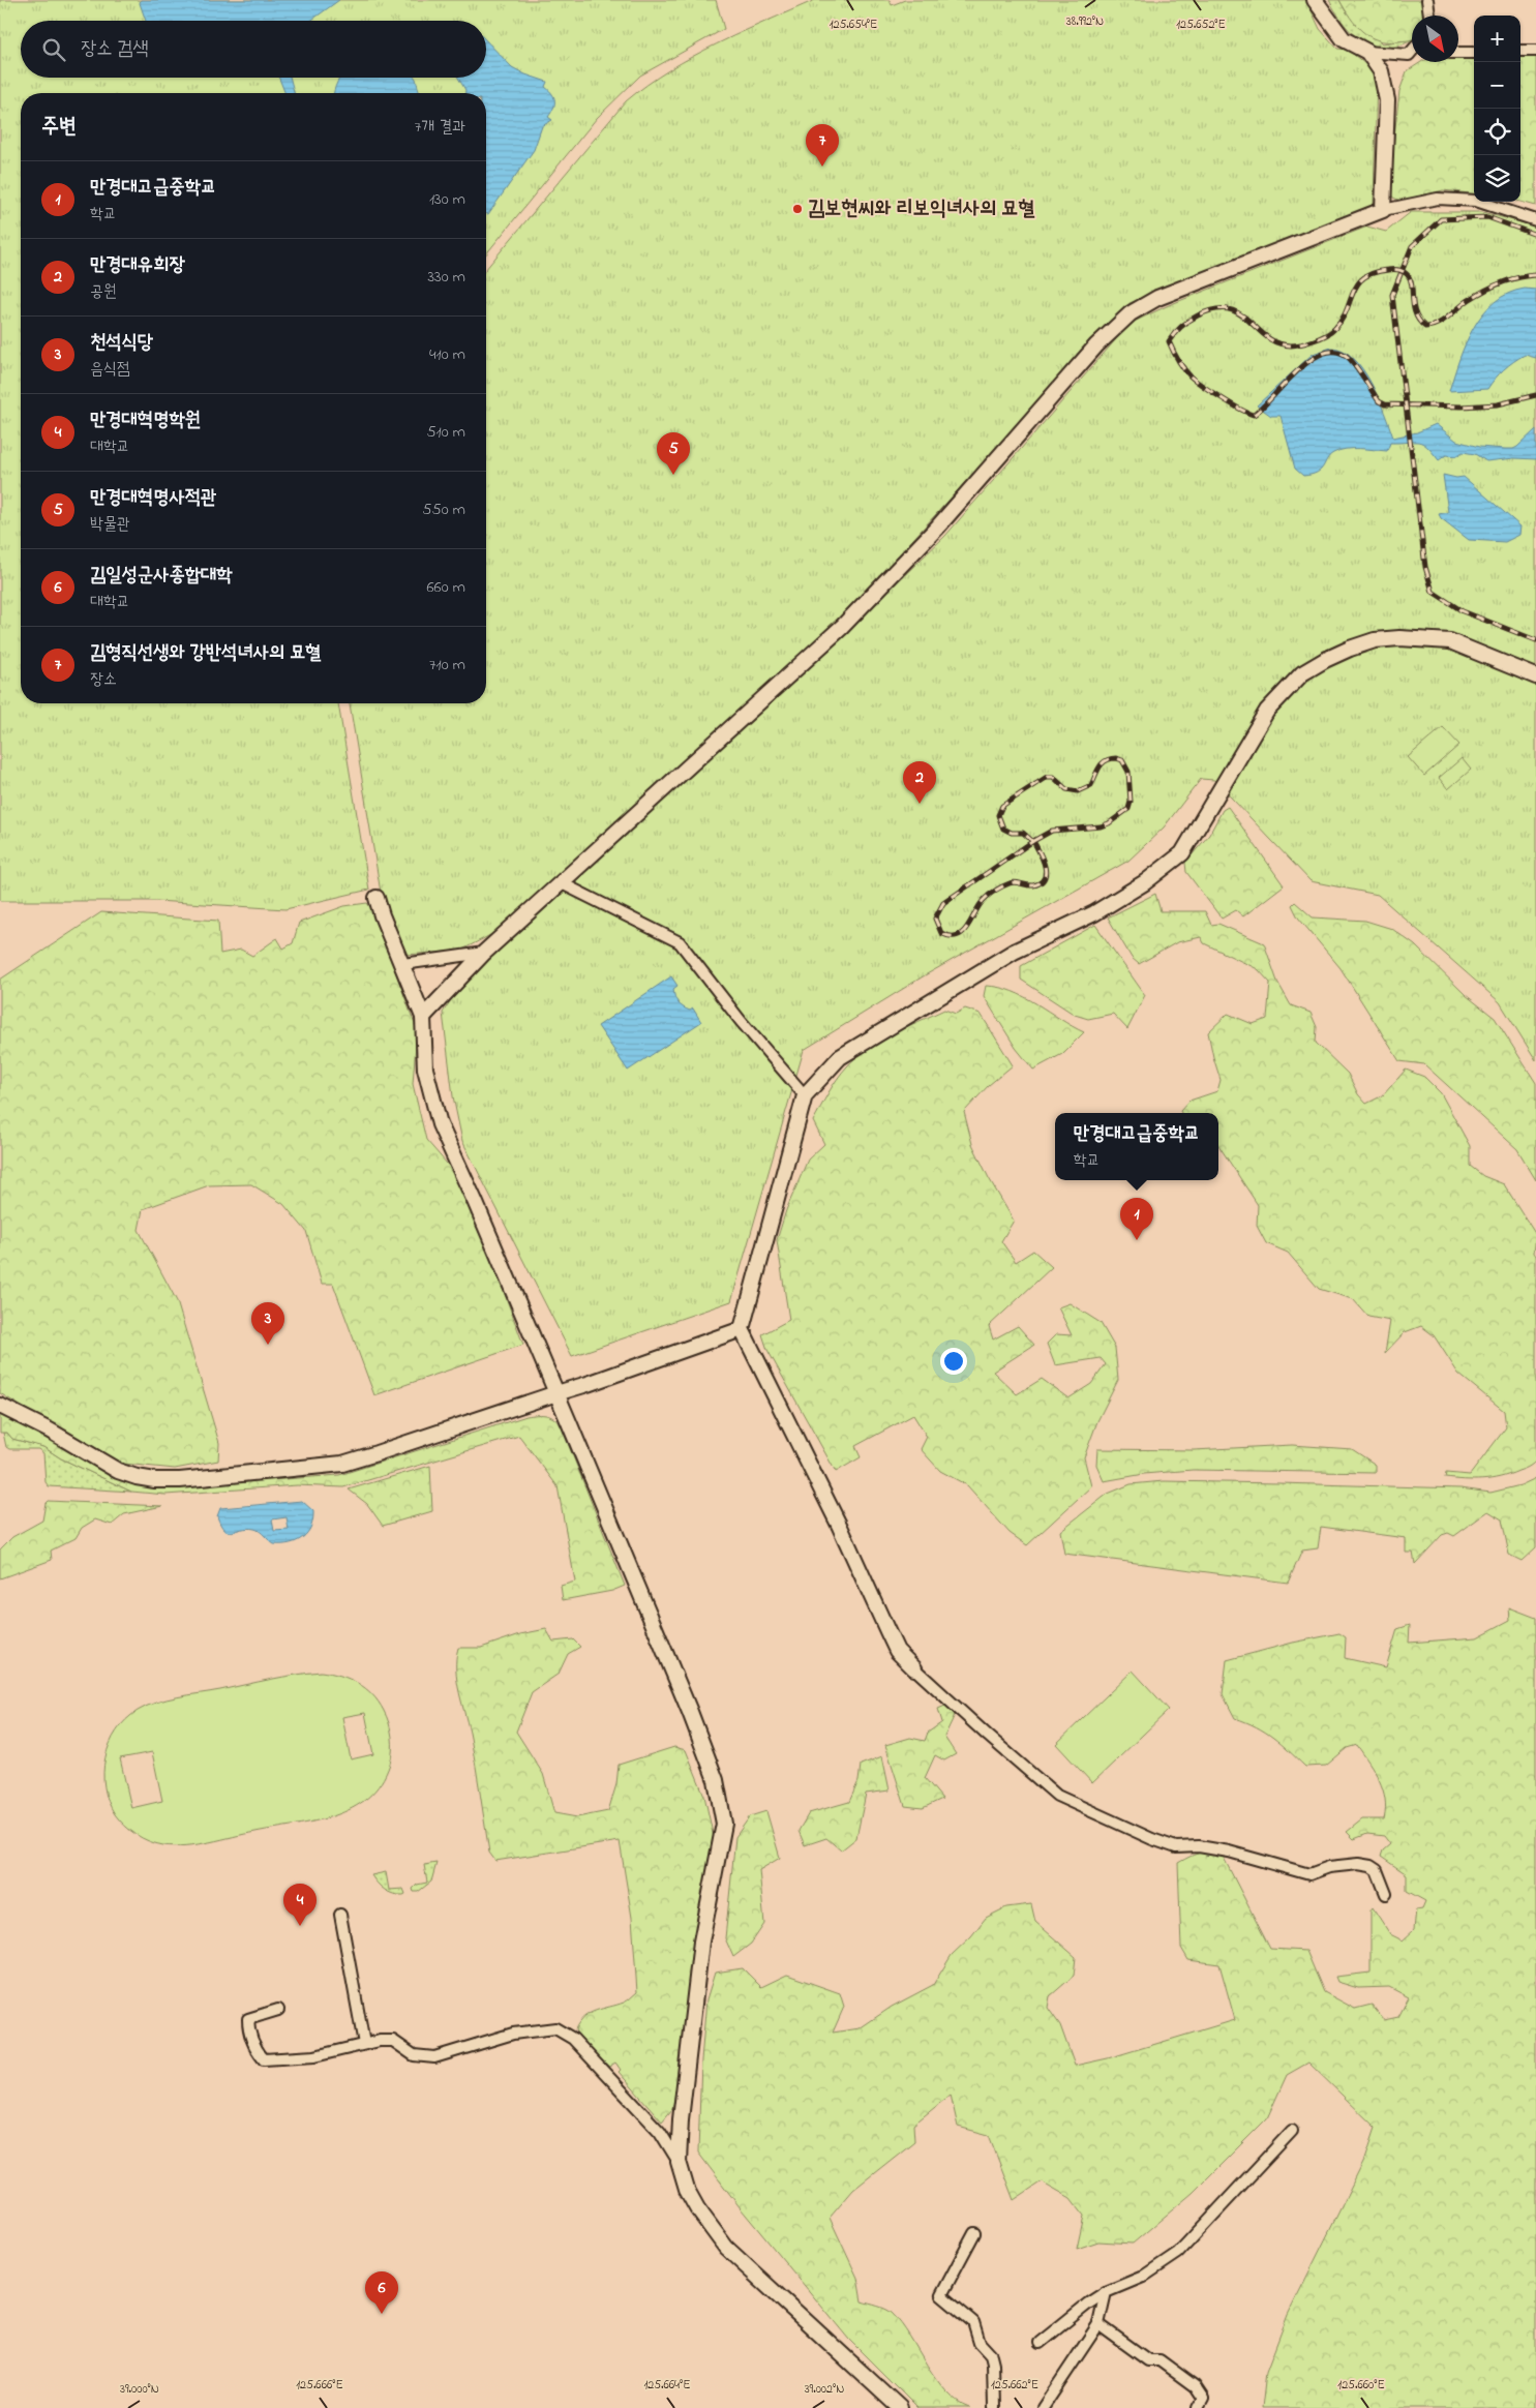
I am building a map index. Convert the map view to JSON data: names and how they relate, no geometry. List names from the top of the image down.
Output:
{
  "places": ["김보현씨와 리보익녀사의 묘혈"],
  "north": "bottom right",
  "page": {
    "map_buttons": ["+", "−"],
    "search": "장소 검색",
    "heading": ["주변", "7개 결과"],
    "pins": [
      "7",
      "5",
      "2",
      "1",
      "3",
      "4",
      "6"
    ],
    "list": [
      {
        "mark": "1",
        "name": "만경대고급중학교",
        "note": "학교",
        "value": "130 m"
      },
      {
        "mark": "2",
        "name": "만경대유희장",
        "note": "공원",
        "value": "330 m"
      },
      {
        "mark": "3",
        "name": "천석식당",
        "note": "음식점",
        "value": "410 m"
      },
      {
        "mark": "4",
        "name": "만경대혁명학원",
        "note": "대학교",
        "value": "510 m"
      },
      {
        "mark": "5",
        "name": "만경대혁명사적관",
        "note": "박물관",
        "value": "550 m"
      },
      {
        "mark": "6",
        "name": "김일성군사종합대학",
        "note": "대학교",
        "value": "660 m"
      },
      {
        "mark": "7",
        "name": "김형직선생와 강반석녀사의 묘혈",
        "note": "장소",
        "value": "710 m"
      }
    ],
    "popup": ["만경대고급중학교", "학교"]
  },
  "coordinates": [
    "38.992°N",
    "125.654°E",
    "125.652°E",
    "125.666°E",
    "125.664°E",
    "125.662°E",
    "125.660°E",
    "39.000°N",
    "39.002°N"
  ]
}
